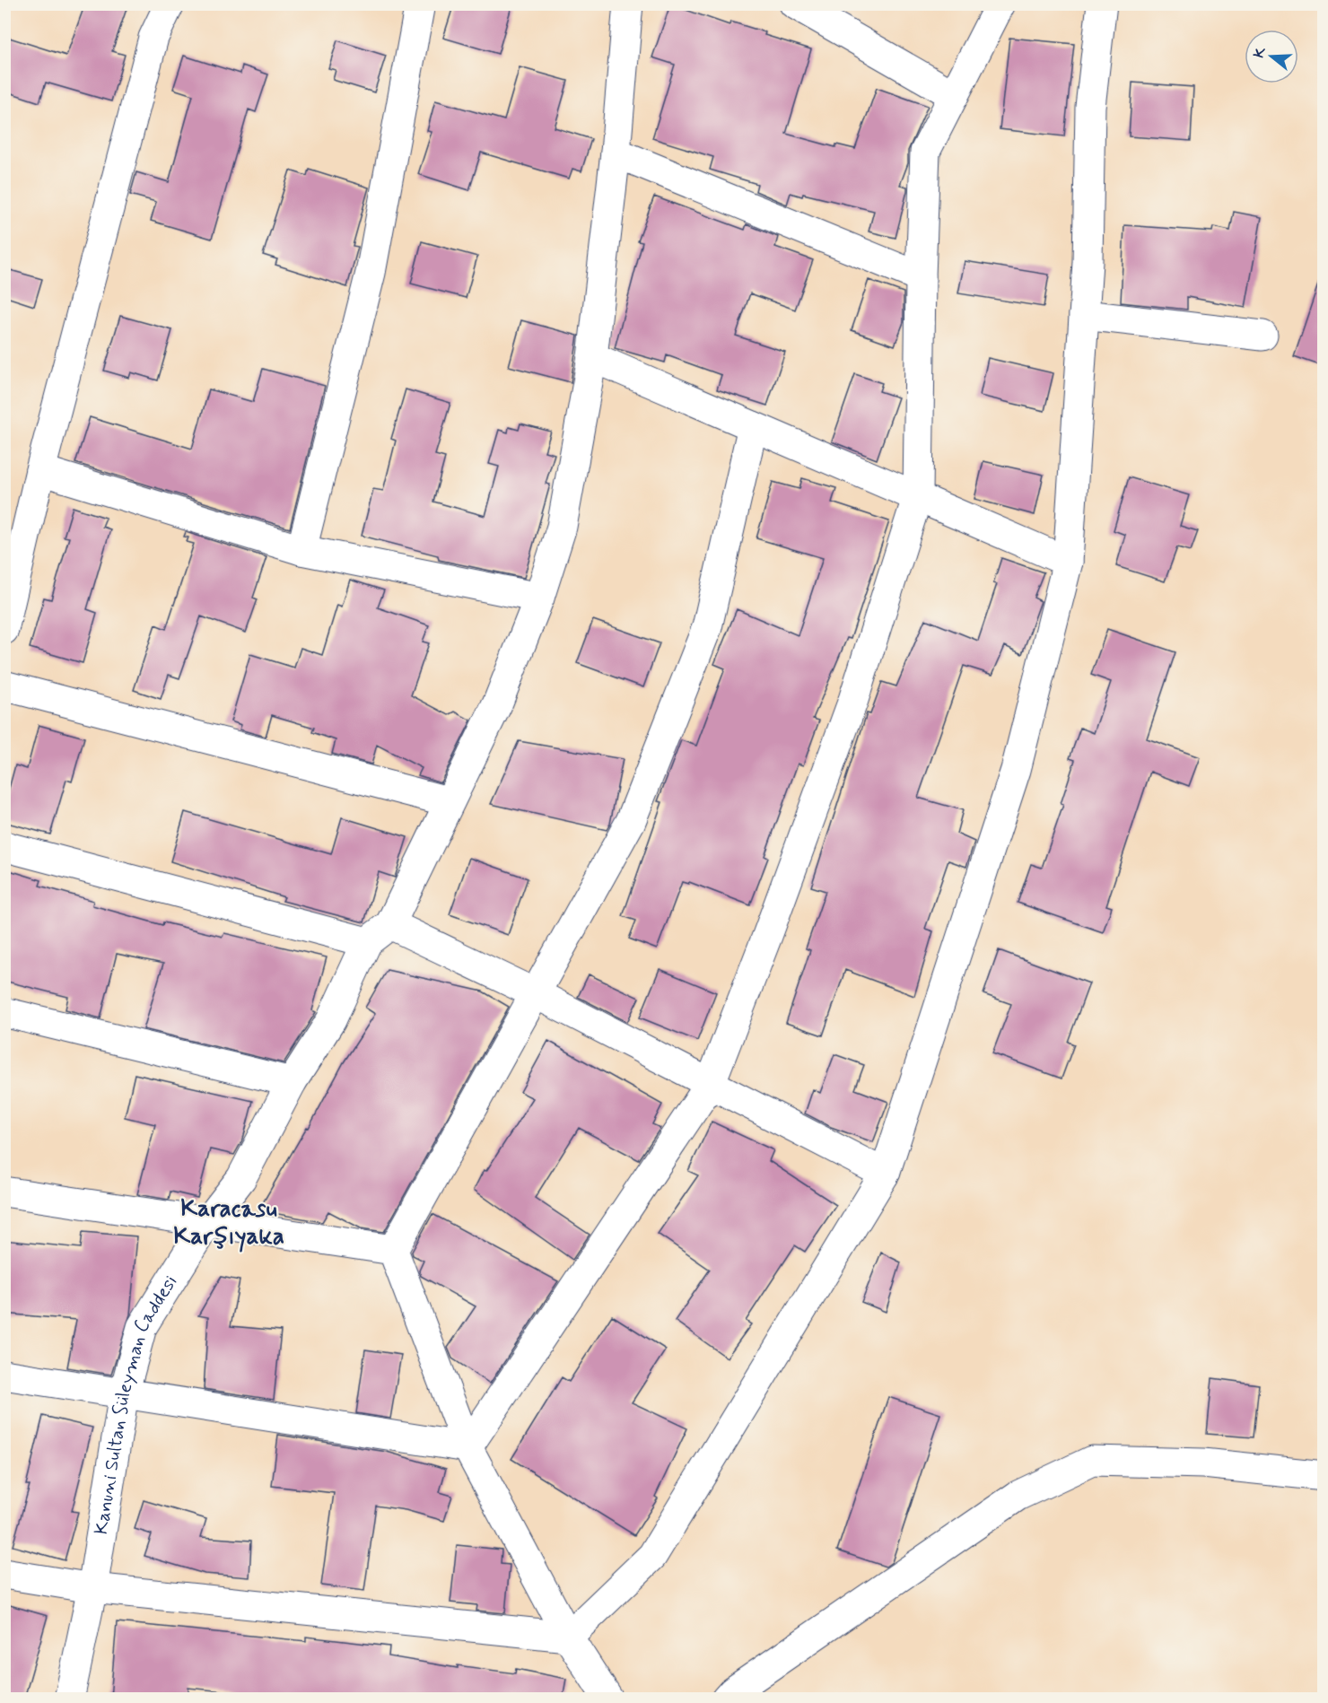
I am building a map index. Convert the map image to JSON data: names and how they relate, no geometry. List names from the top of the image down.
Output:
{
  "streets": {
    "street": ["Kanuni Sultan Süleyman Caddesi"]
  },
  "districts": ["Karacasu Karşıyaka"],
  "north": "left"
}
